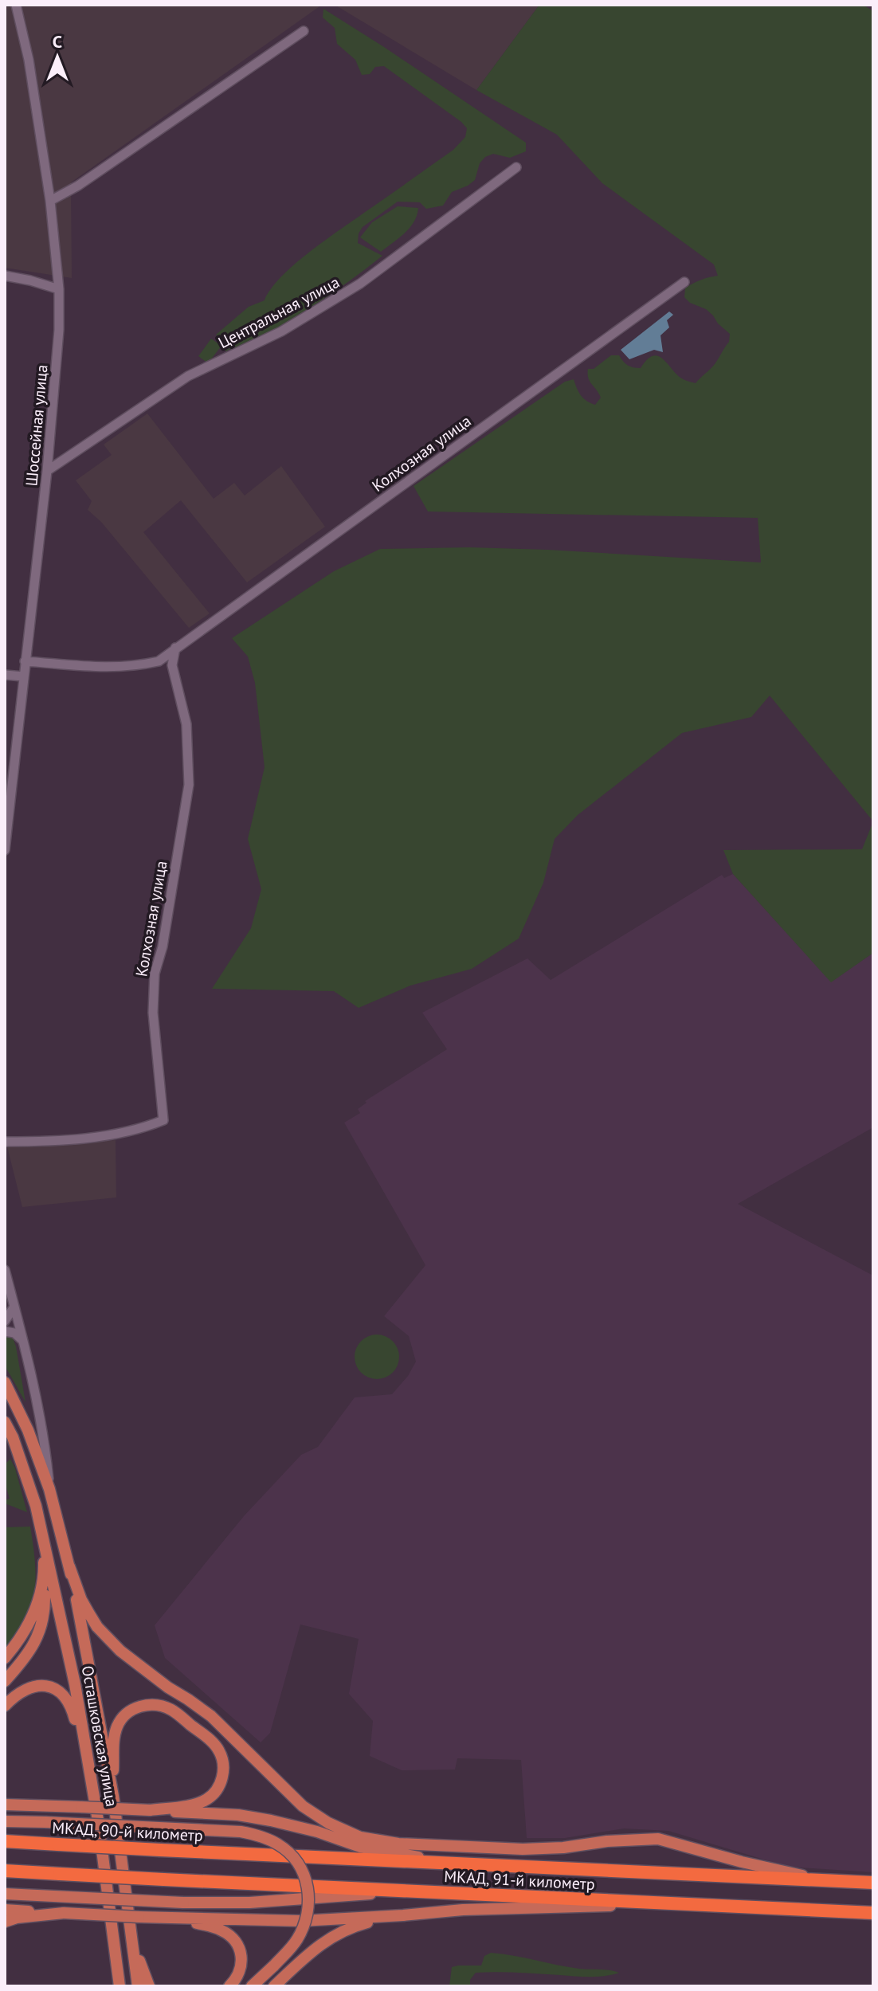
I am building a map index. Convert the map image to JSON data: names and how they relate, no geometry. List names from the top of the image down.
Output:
{
  "streets": {
    "highway": ["МКАД, 90-й километр", "МКАД, 91-й километр"],
    "main road": ["Осташковская улица"],
    "street": ["Центральная улица", "Шоссейная улица", "Колхозная улица"]
  },
  "crossings": [
    ["Центральная улица", "Шоссейная улица"],
    ["Шоссейная улица", "Колхозная улица"],
    ["МКАД, 90-й километр", "МКАД, 91-й километр"]
  ],
  "north": "top"
}
